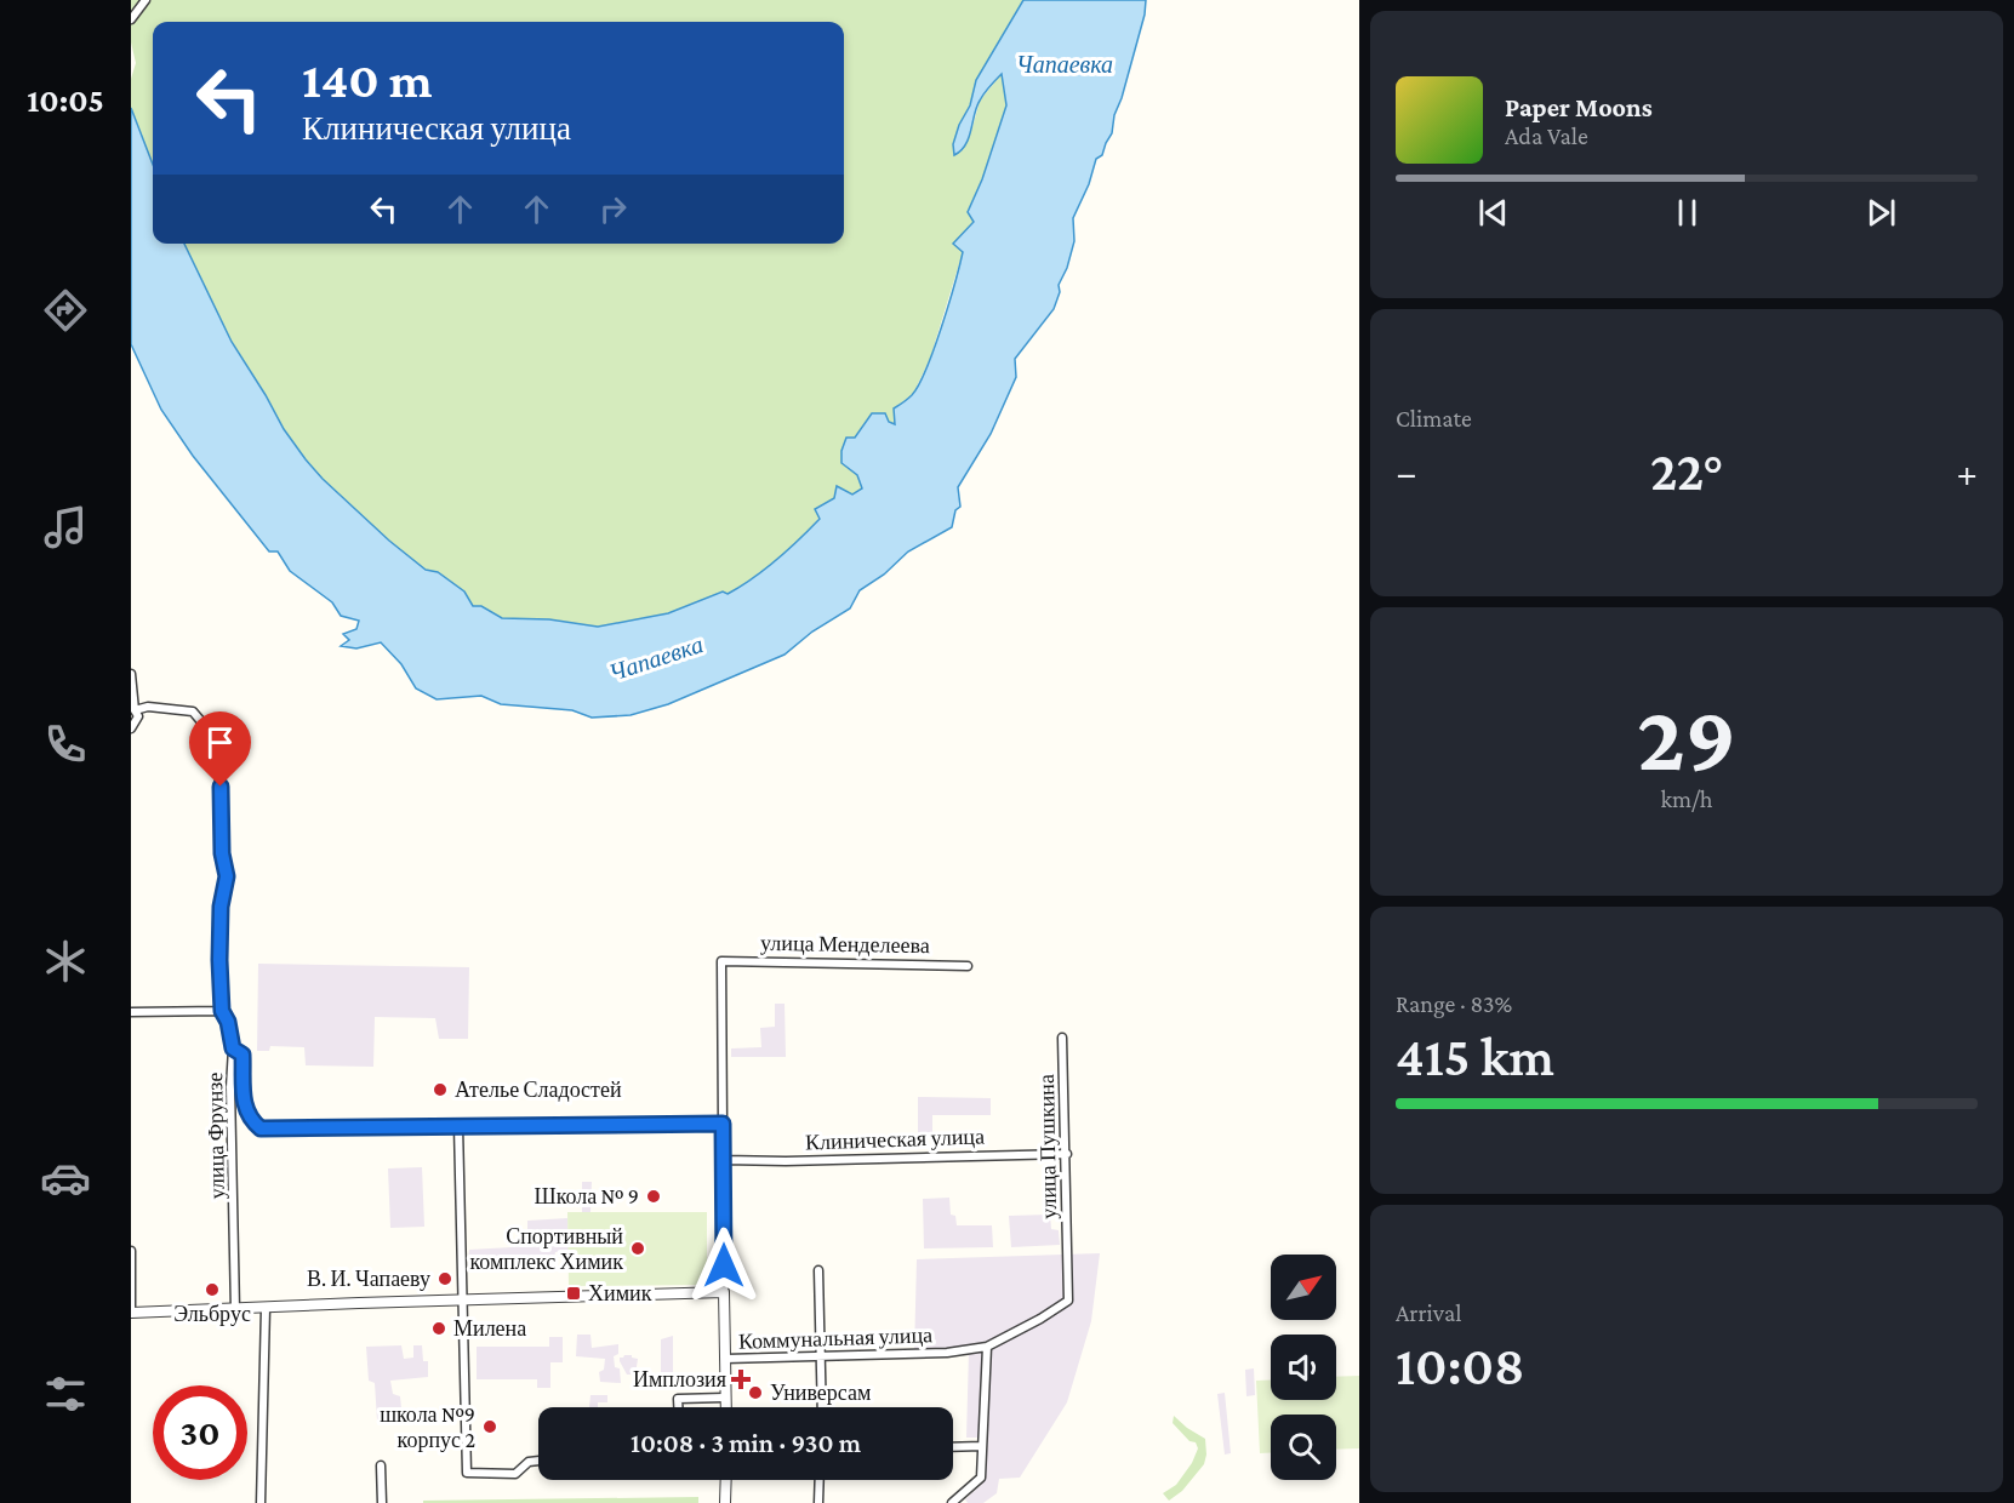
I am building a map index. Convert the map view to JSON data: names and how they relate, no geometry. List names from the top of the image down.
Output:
{
  "streets": {
    "street": [
      "улица Менделеева",
      "улица Фрунзе",
      "Клиническая улица",
      "улица Пушкина",
      "Коммунальная улица"
    ]
  },
  "crossings": [
    ["Клиническая улица", "улица Пушкина"],
    ["улица Пушкина", "Коммунальная улица"]
  ],
  "water": ["Чапаевка"],
  "places": {
    "other": [
      "Ателье Сладостей",
      "Школа № 9",
      "Спортивный комплекс Химик",
      "В. И. Чапаеву",
      "Эльбрус",
      "Милена",
      "Универсам",
      "школа №9 корпус 2"
    ],
    "transit": ["Химик"],
    "health": ["Имплозия"]
  },
  "north": "top right",
  "page": {
    "tabs": "10:05",
    "turn": ["140 m", "Клиническая улица"],
    "song": ["Paper Moons", "Ada Vale"],
    "tile": [
      "Climate",
      ["29", "km/h"],
      ["Range · 83%", "415 km"],
      ["Arrival", "10:08"]
    ],
    "heat": ["−", "22°", "+"],
    "limit": "30",
    "trip": "10:08 · 3 min · 930 m"
  }
}
